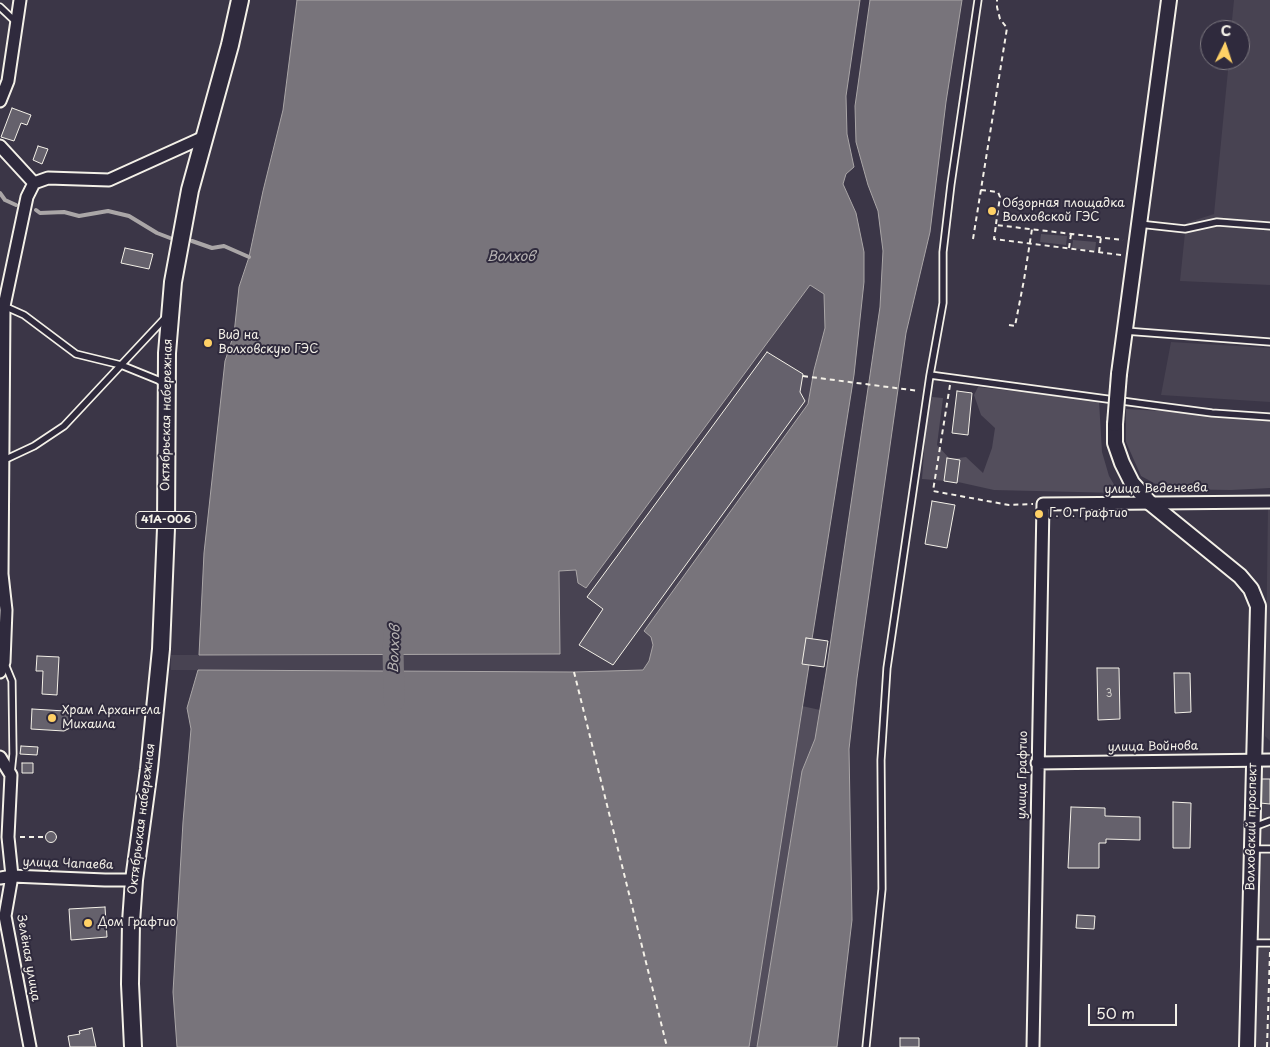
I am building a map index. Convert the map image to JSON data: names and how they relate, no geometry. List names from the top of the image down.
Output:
{
  "streets": {
    "main road": ["Октябрьская набережная", "41А-006"],
    "street": [
      "улица Веденеева",
      "улица Войнова",
      "улица Графтио",
      "Волховский проспект",
      "улица Чапаева",
      "Зелёная улица"
    ]
  },
  "crossings": [
    ["Октябрьская набережная", "улица Чапаева"],
    ["улица Веденеева", "улица Графтио"],
    ["улица Веденеева", "Волховский проспект"],
    ["улица Войнова", "улица Графтио"],
    ["улица Войнова", "Волховский проспект"],
    ["улица Чапаева", "Зелёная улица"]
  ],
  "water": ["Волхов"],
  "places": [
    "Обзорная площадка Волховской ГЭС",
    "Вид на Волховскую ГЭС",
    "Г. О. Графтио",
    "Храм Архангела Михаила",
    "Дом Графтио"
  ],
  "house_numbers": ["3"],
  "scale_bar": "50 m",
  "north": "top"
}
